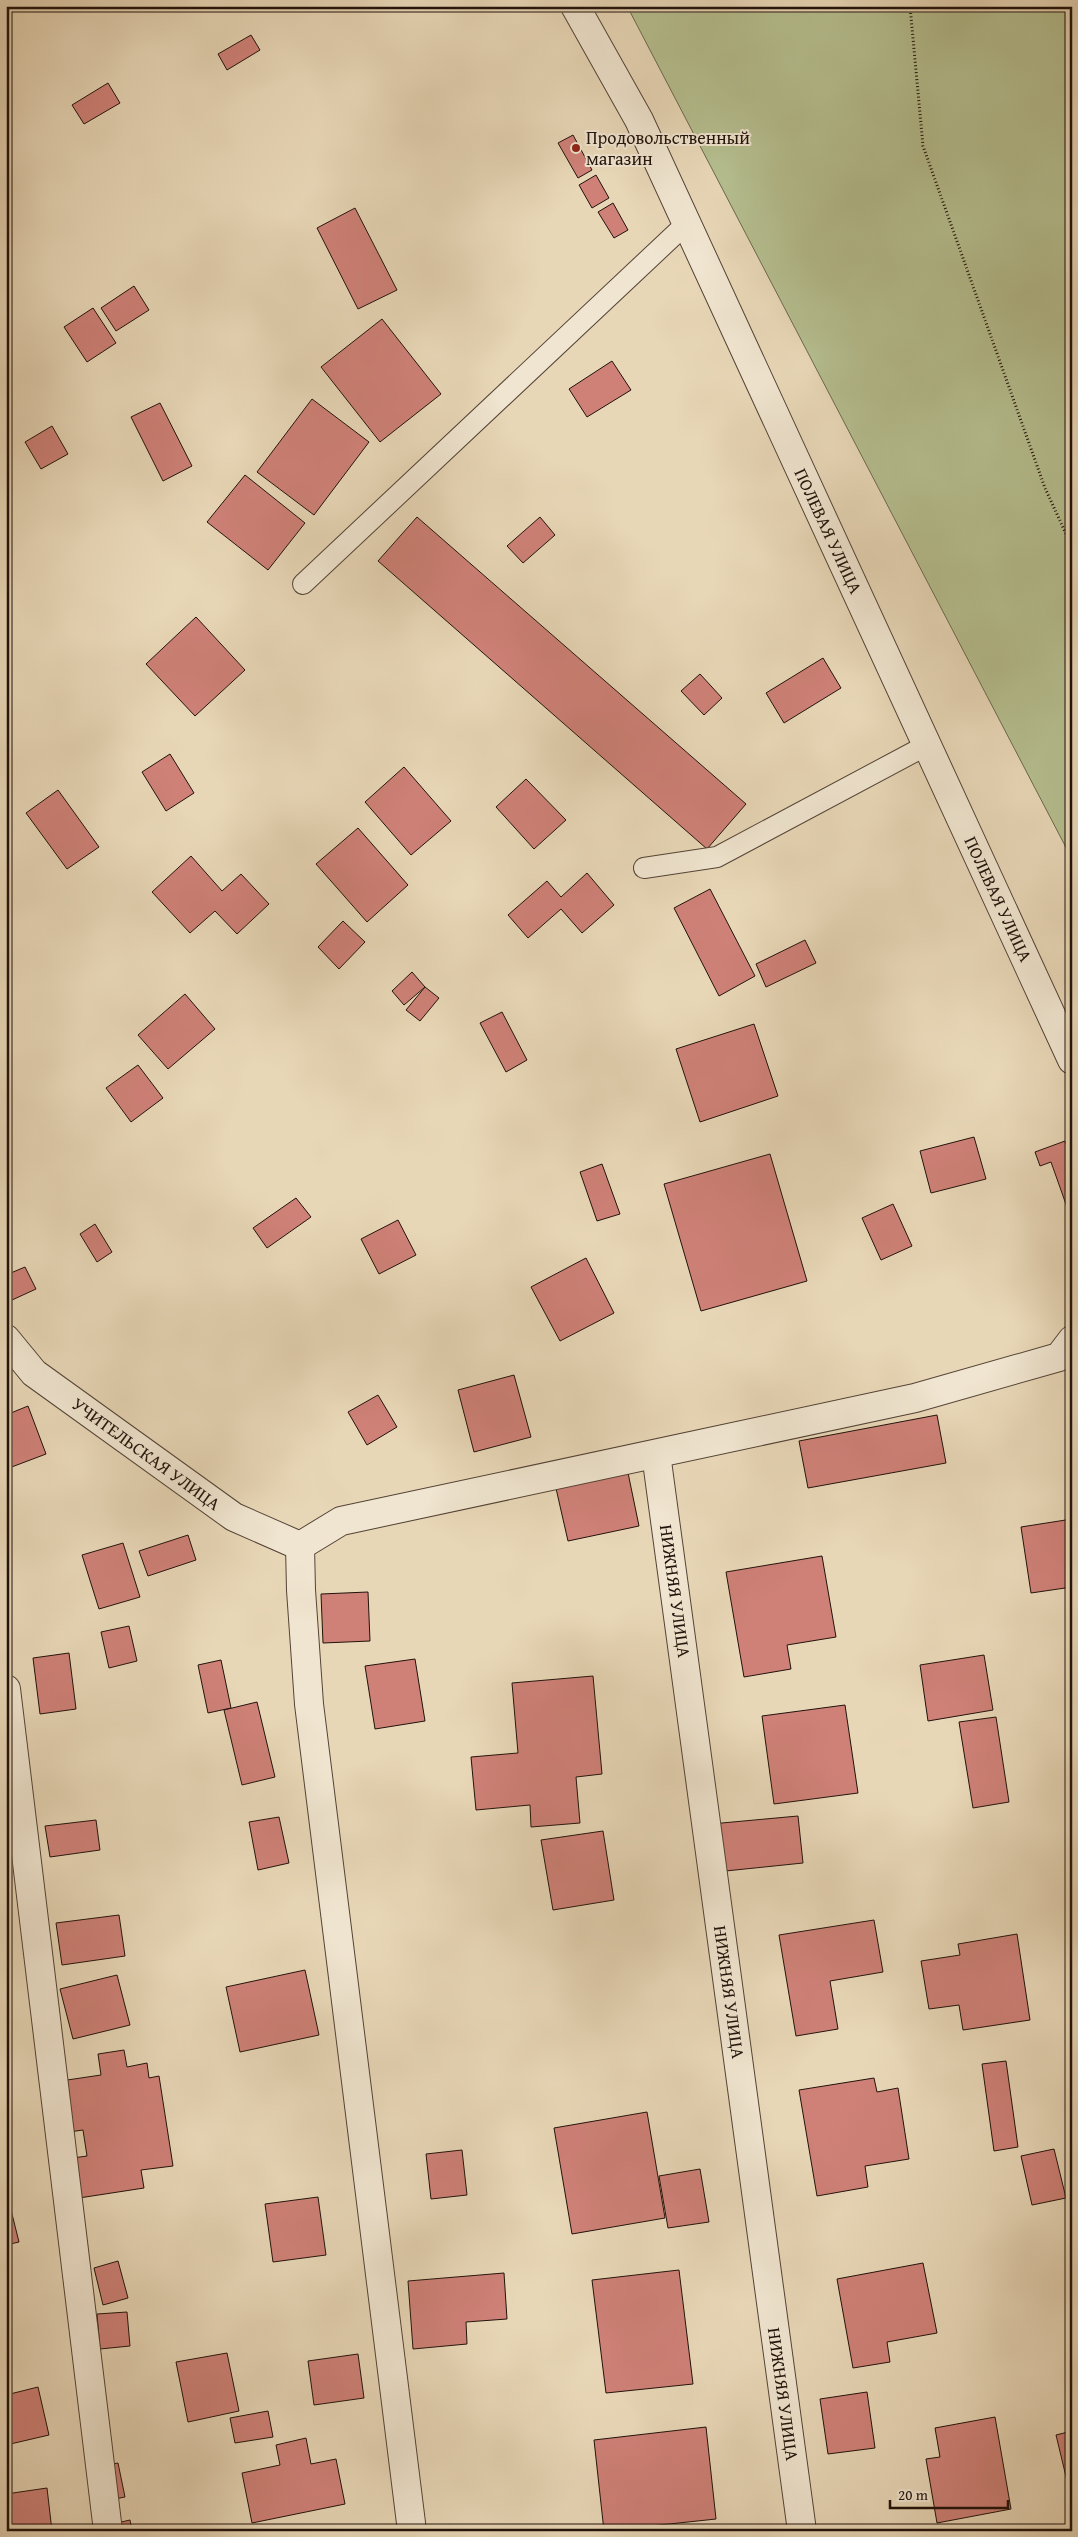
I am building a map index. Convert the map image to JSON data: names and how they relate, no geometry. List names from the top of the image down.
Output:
{
  "streets": {
    "street": ["ПОЛЕВАЯ УЛИЦА", "УЧИТЕЛЬСКАЯ УЛИЦА", "НИЖНЯЯ УЛИЦА"]
  },
  "places": ["Продовольственный магазин"],
  "scale_bar": "20 m"
}
